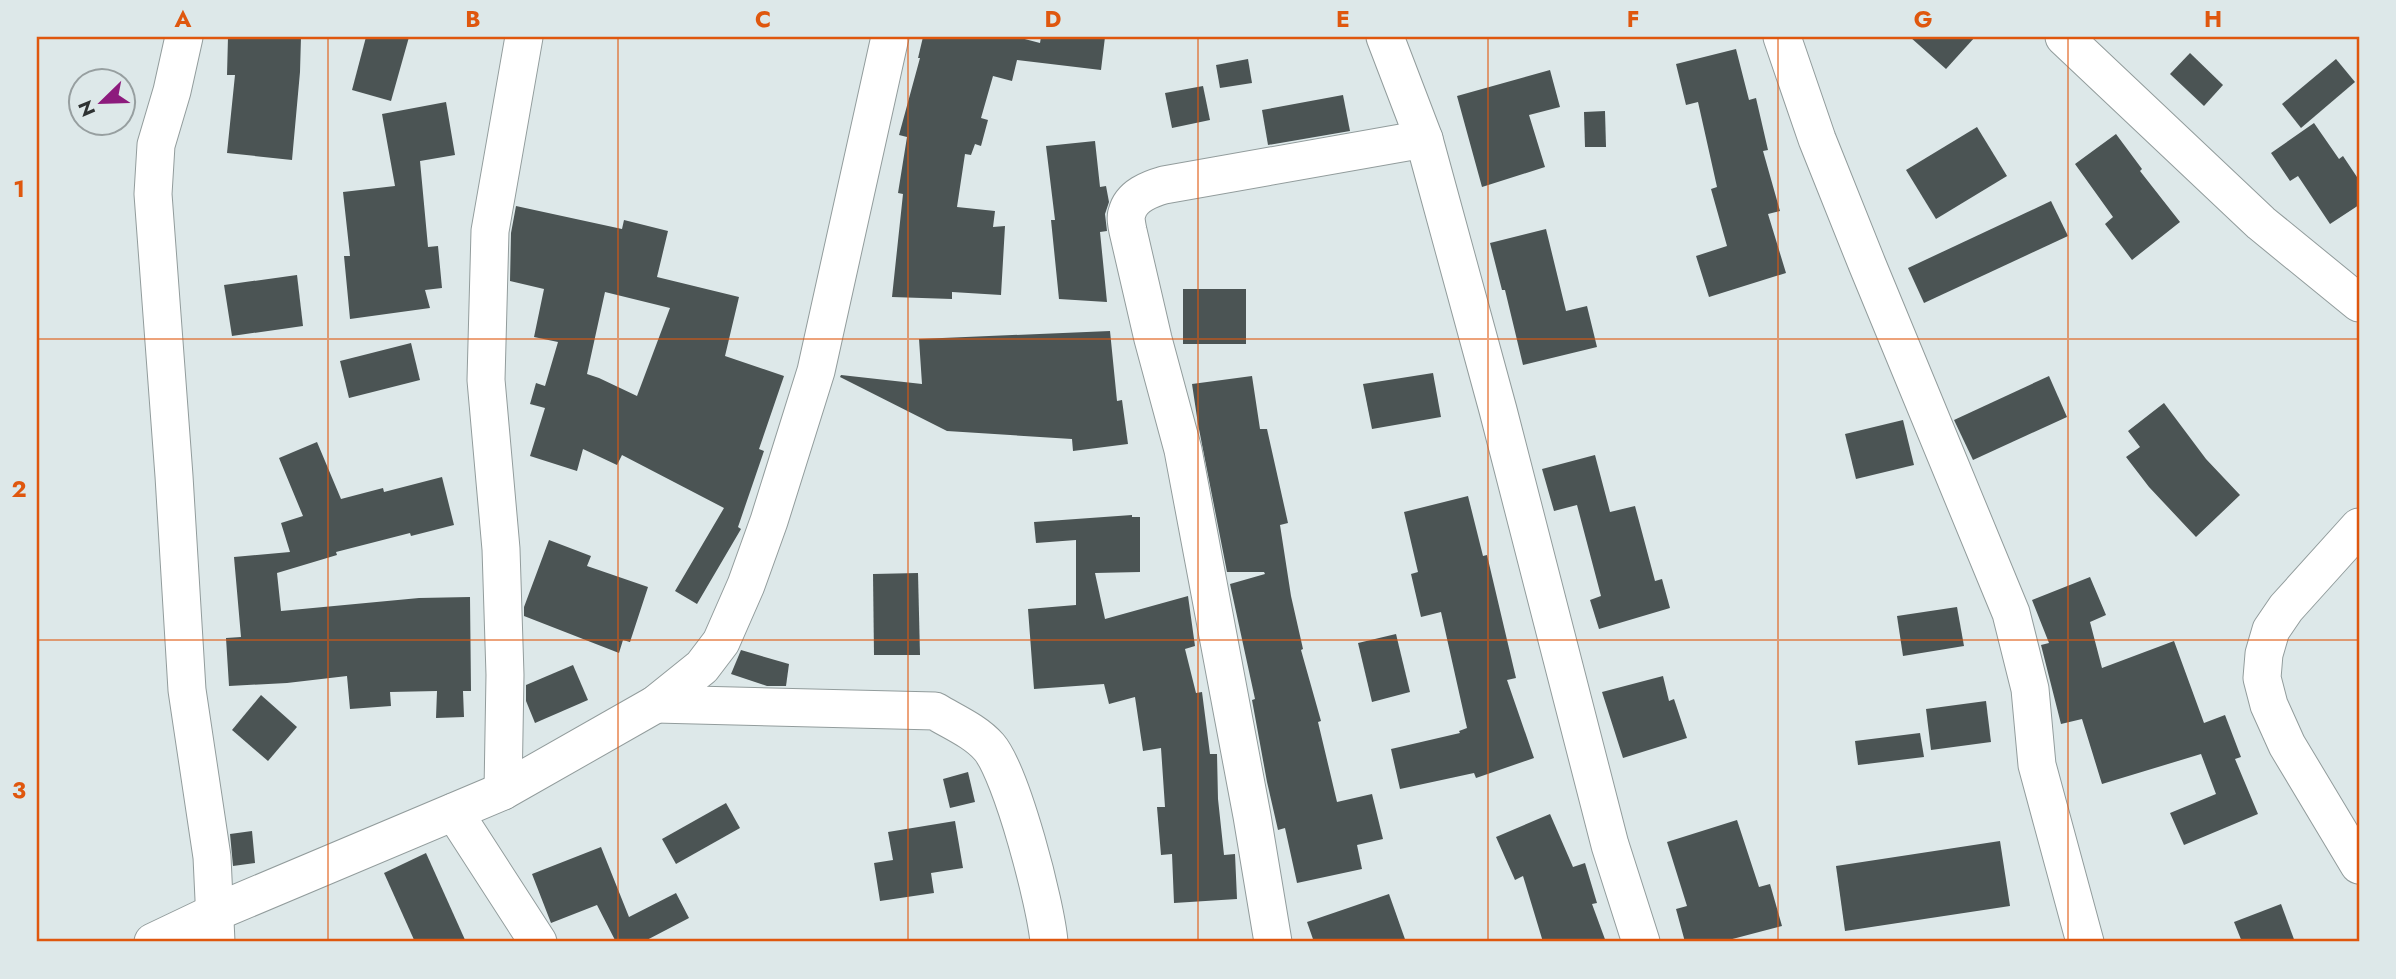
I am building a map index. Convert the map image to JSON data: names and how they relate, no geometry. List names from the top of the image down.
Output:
{
  "north": "bottom left",
  "grid": {
    "columns": [
      "A",
      "B",
      "C",
      "D",
      "E",
      "F",
      "G",
      "H"
    ],
    "rows": ["1", "2", "3"]
  }
}
